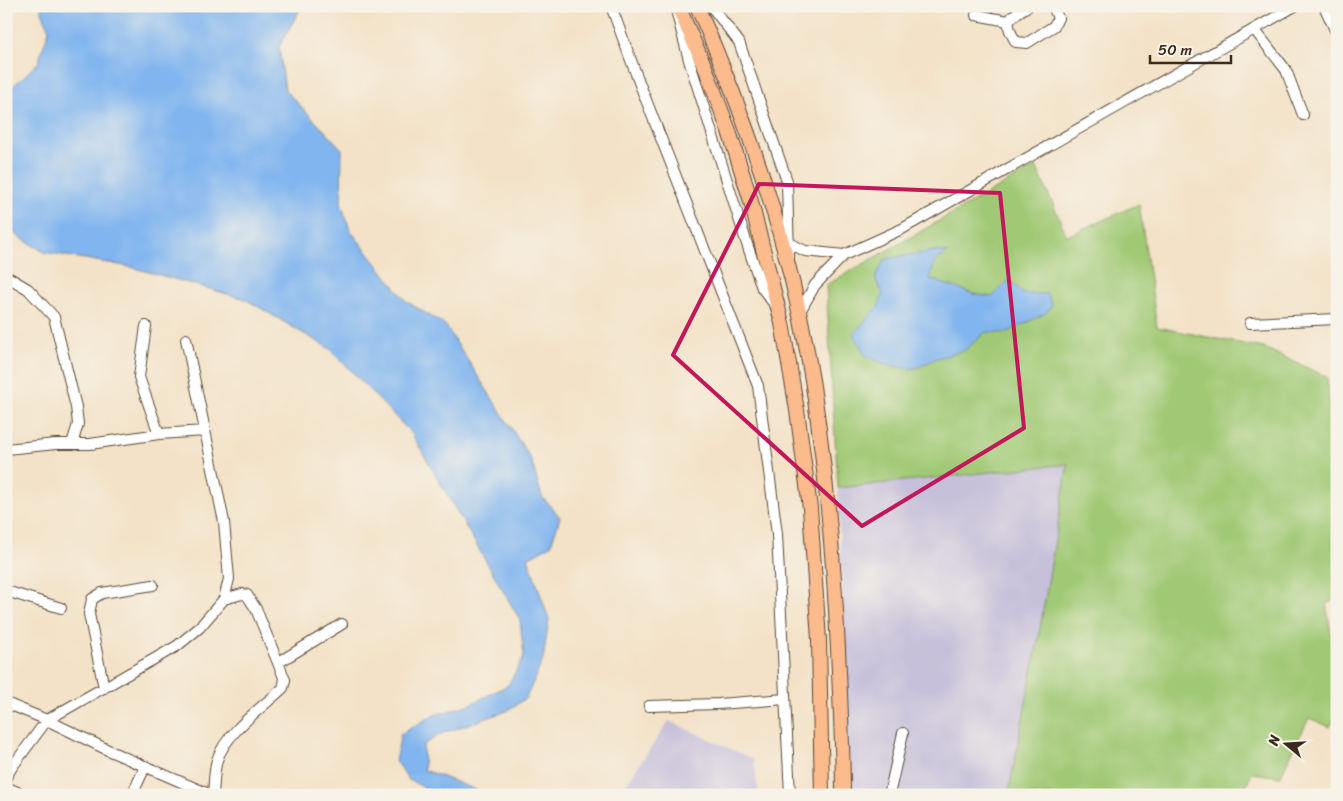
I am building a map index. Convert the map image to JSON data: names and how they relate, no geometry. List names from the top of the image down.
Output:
{
  "scale_bar": "50 m",
  "north": "left"
}
